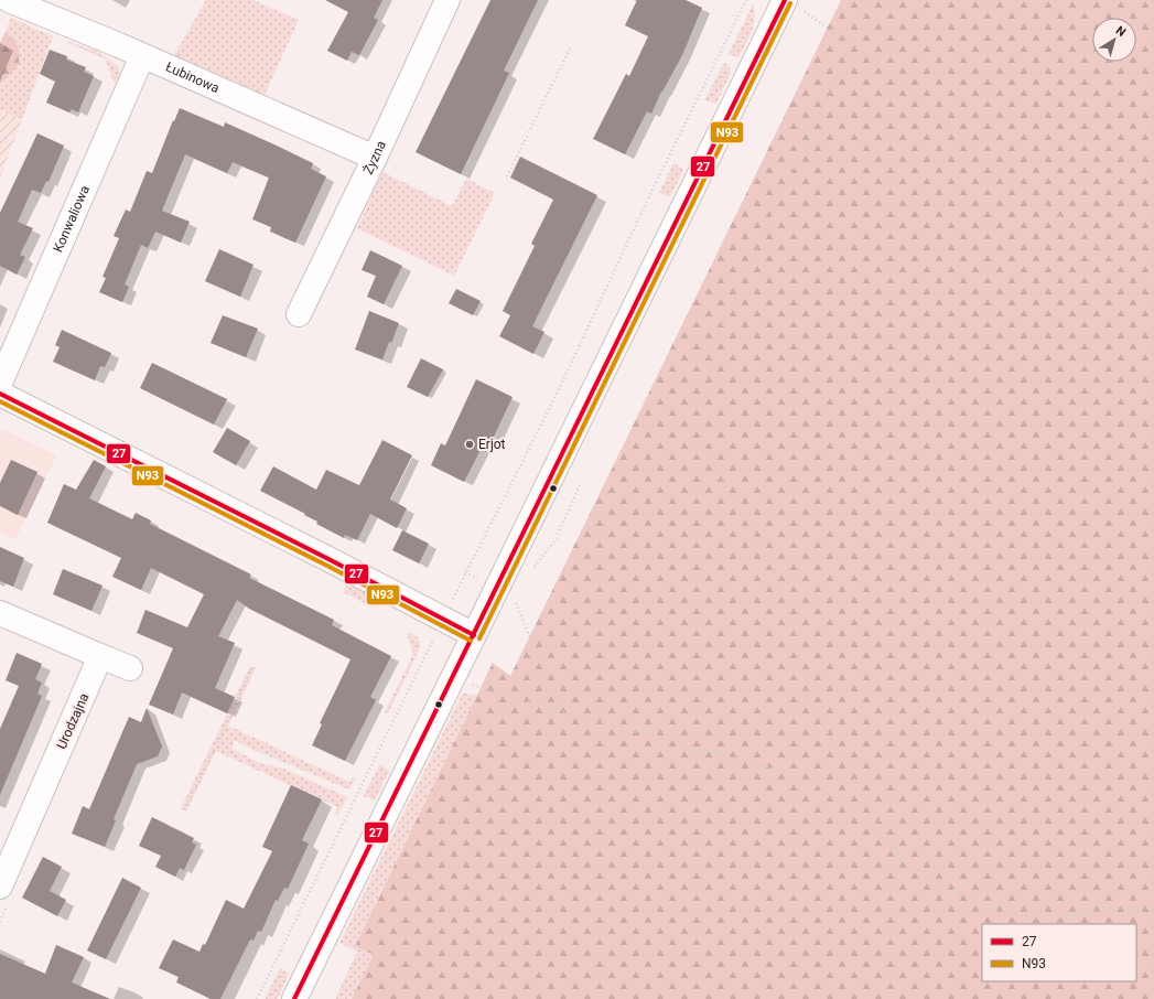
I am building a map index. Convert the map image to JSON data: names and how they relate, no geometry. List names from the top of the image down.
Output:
{
  "streets": {
    "street": [
      "Łubinowa",
      "Żyzna",
      "Konwaliowa",
      "Urodzajna"
    ]
  },
  "crossings": [
    ["Łubinowa", "Żyzna"],
    ["Łubinowa", "Konwaliowa"]
  ],
  "places": ["Erjot"],
  "lines": ["transit line 27", "transit line N93"],
  "legend": ["27", "N93"],
  "north": "top right"
}
